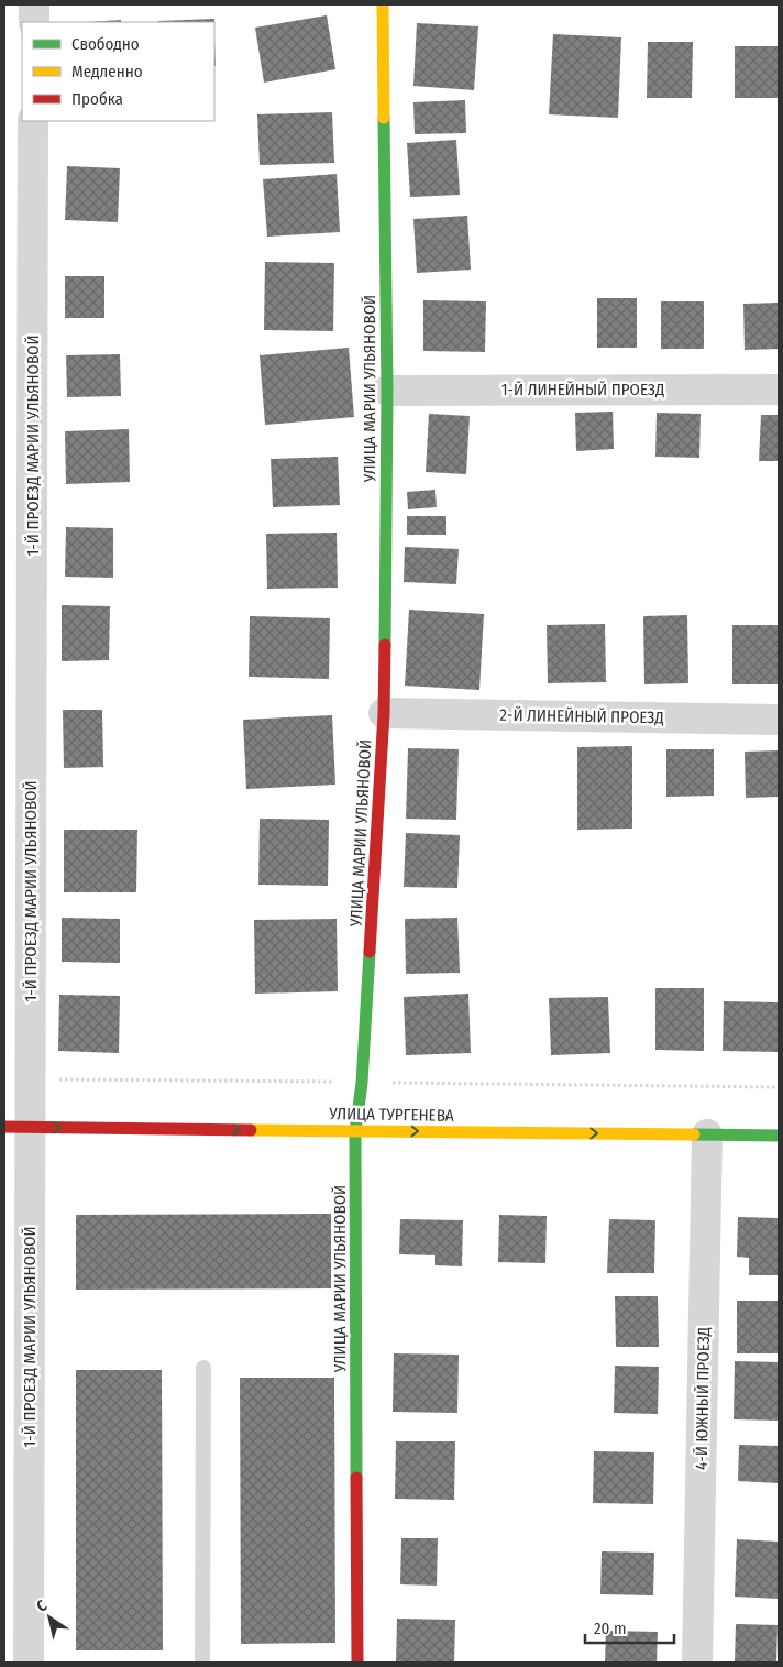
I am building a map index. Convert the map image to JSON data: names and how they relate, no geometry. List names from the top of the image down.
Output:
{
  "streets": {
    "street": [
      "УЛИЦА МАРИИ УЛЬЯНОВОЙ",
      "1-Й ЛИНЕЙНЫЙ ПРОЕЗД",
      "1-Й ПРОЕЗД МАРИИ УЛЬЯНОВОЙ",
      "2-Й ЛИНЕЙНЫЙ ПРОЕЗД",
      "УЛИЦА ТУРГЕНЕВА",
      "4-Й ЮЖНЫЙ ПРОЕЗД"
    ]
  },
  "crossings": [
    ["УЛИЦА МАРИИ УЛЬЯНОВОЙ", "1-Й ЛИНЕЙНЫЙ ПРОЕЗД"],
    ["УЛИЦА МАРИИ УЛЬЯНОВОЙ", "2-Й ЛИНЕЙНЫЙ ПРОЕЗД"],
    ["УЛИЦА МАРИИ УЛЬЯНОВОЙ", "УЛИЦА ТУРГЕНЕВА"],
    ["1-Й ПРОЕЗД МАРИИ УЛЬЯНОВОЙ", "УЛИЦА ТУРГЕНЕВА"],
    ["УЛИЦА ТУРГЕНЕВА", "4-Й ЮЖНЫЙ ПРОЕЗД"]
  ],
  "one_way": ["УЛИЦА ТУРГЕНЕВА"],
  "legend": ["Свободно", "Медленно", "Пробка"],
  "scale_bar": "20 m",
  "north": "top left"
}
